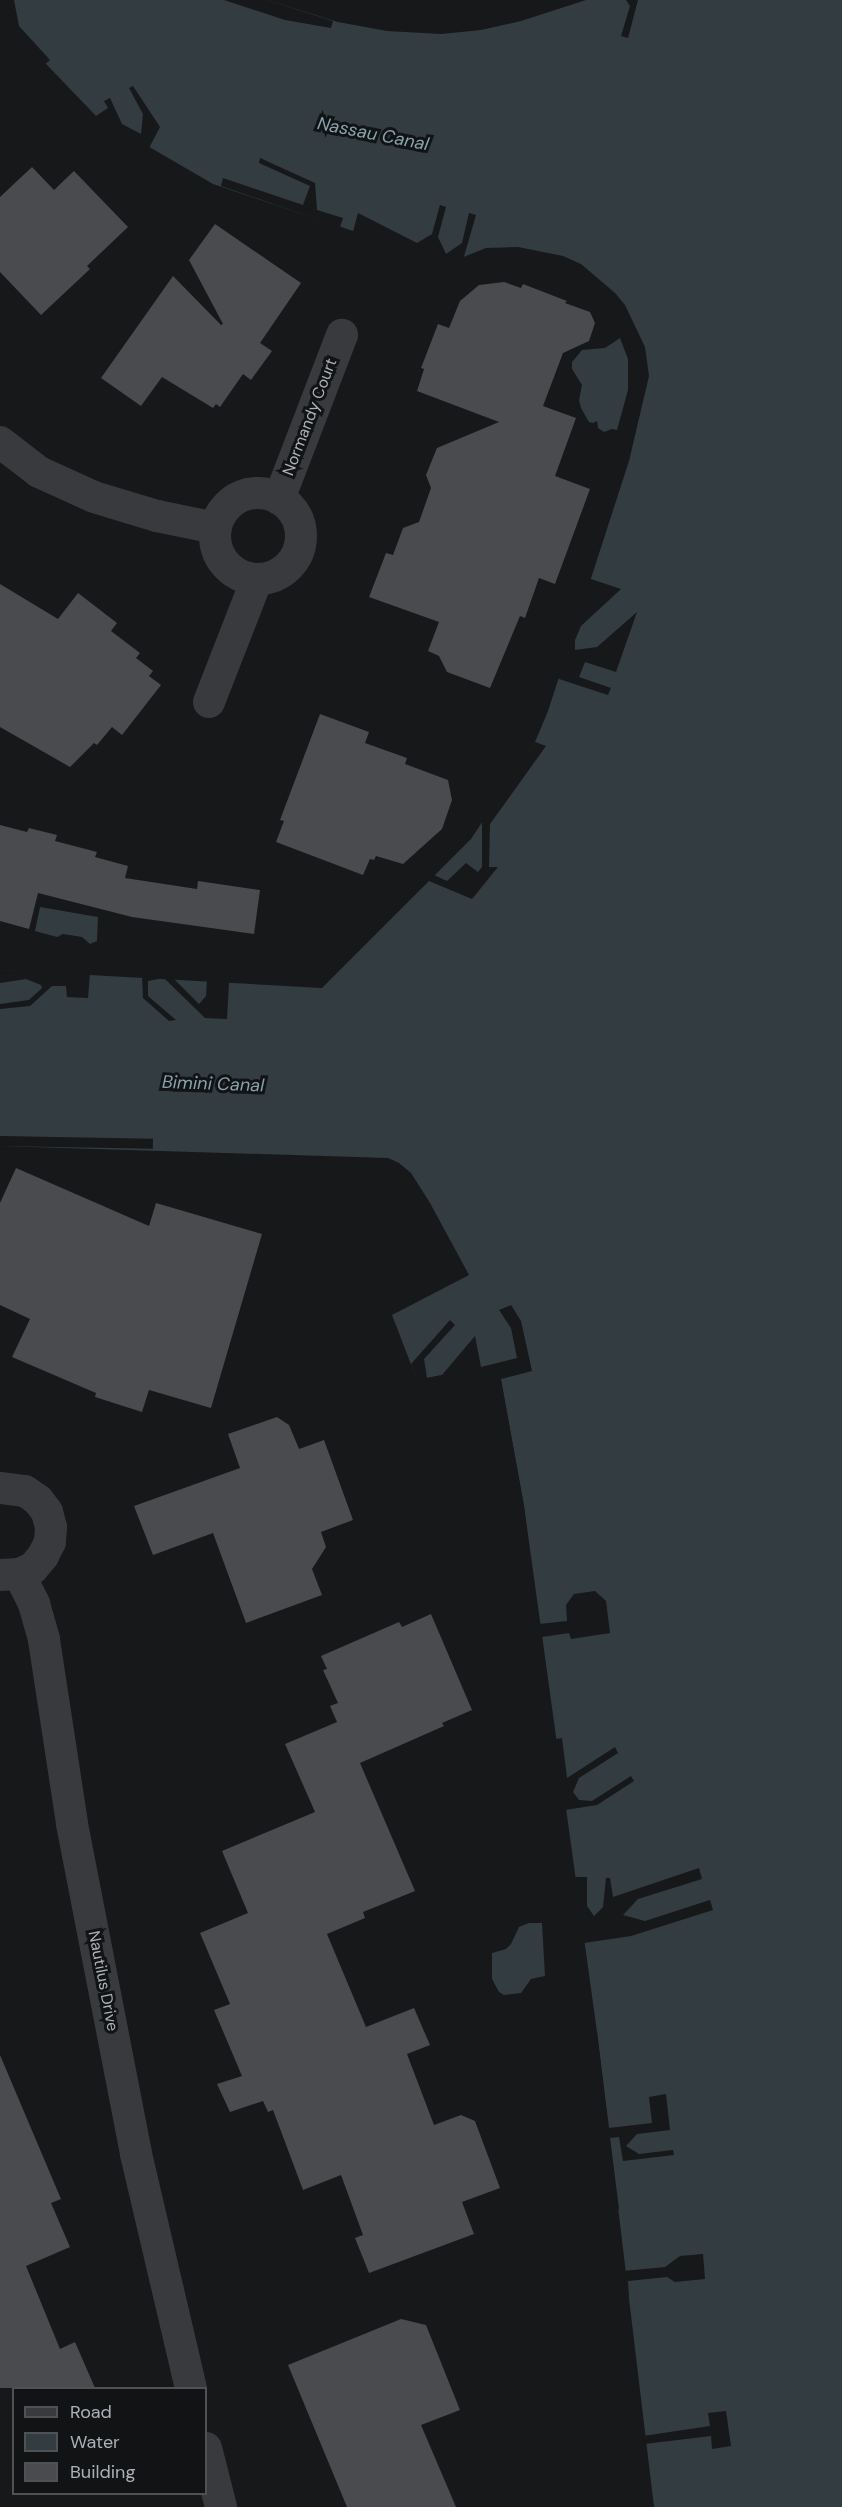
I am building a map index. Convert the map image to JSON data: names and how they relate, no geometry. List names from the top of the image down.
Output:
{
  "streets": {
    "street": ["Normandy Court", "Nautilus Drive"]
  },
  "water": ["Nassau Canal", "Bimini Canal"],
  "legend": ["Road", "Water", "Building"]
}
